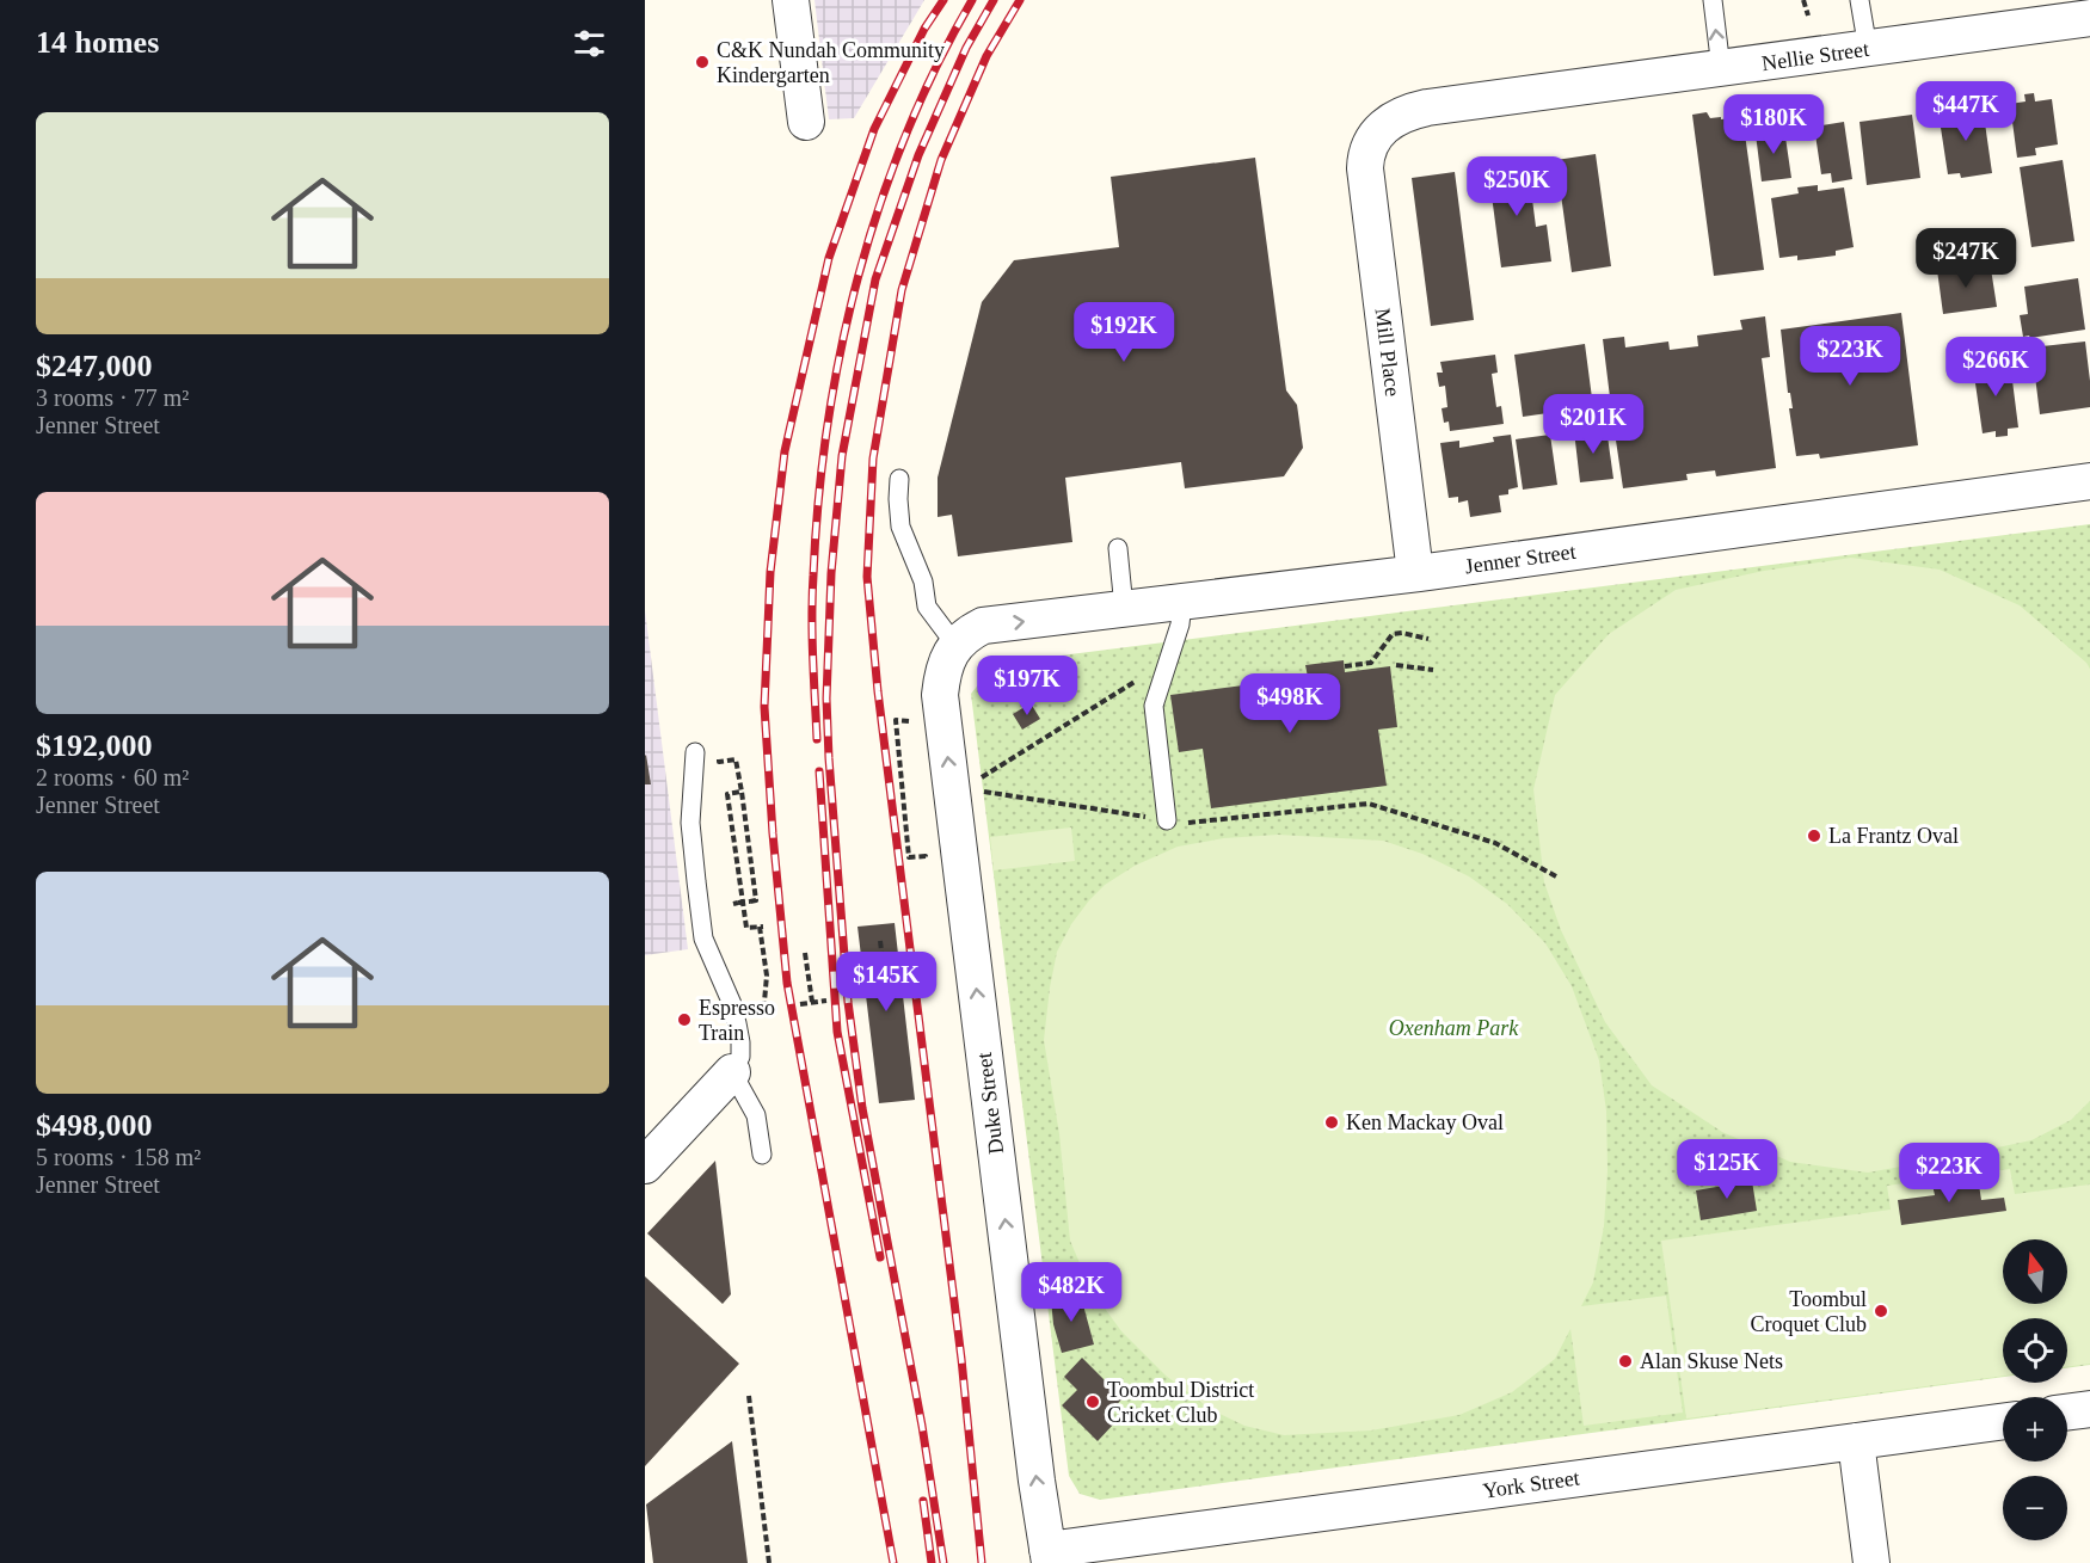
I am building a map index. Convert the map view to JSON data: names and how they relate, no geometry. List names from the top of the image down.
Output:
{
  "streets": {
    "street": [
      "Nellie Street",
      "Mill Place",
      "Jenner Street",
      "Duke Street",
      "York Street"
    ]
  },
  "crossings": [
    ["Nellie Street", "Mill Place"],
    ["Mill Place", "Jenner Street"],
    ["Jenner Street", "Duke Street"],
    ["Duke Street", "York Street"]
  ],
  "one_way": ["Duke Street"],
  "parks": ["Oxenham Park"],
  "places": [
    "C&K Nundah Community Kindergarten",
    "La Frantz Oval",
    "Espresso Train",
    "Ken Mackay Oval",
    "Toombul Croquet Club",
    "Alan Skuse Nets",
    "Toombul District Cricket Club"
  ],
  "north": "top",
  "page": {
    "heading": "14 homes",
    "price": [
      "$447K",
      "$180K",
      "$250K",
      "$247K",
      "$192K",
      "$223K",
      "$266K",
      "$201K",
      "$197K",
      "$498K",
      "$145K",
      "$125K",
      "$223K",
      "$482K"
    ],
    "list": [
      {
        "name": "$247,000",
        "note": "3 rooms · 77 m² · Jenner Street"
      },
      {
        "name": "$192,000",
        "note": "2 rooms · 60 m² · Jenner Street"
      },
      {
        "name": "$498,000",
        "note": "5 rooms · 158 m² · Jenner Street"
      }
    ],
    "map_buttons": ["+", "−"]
  }
}
